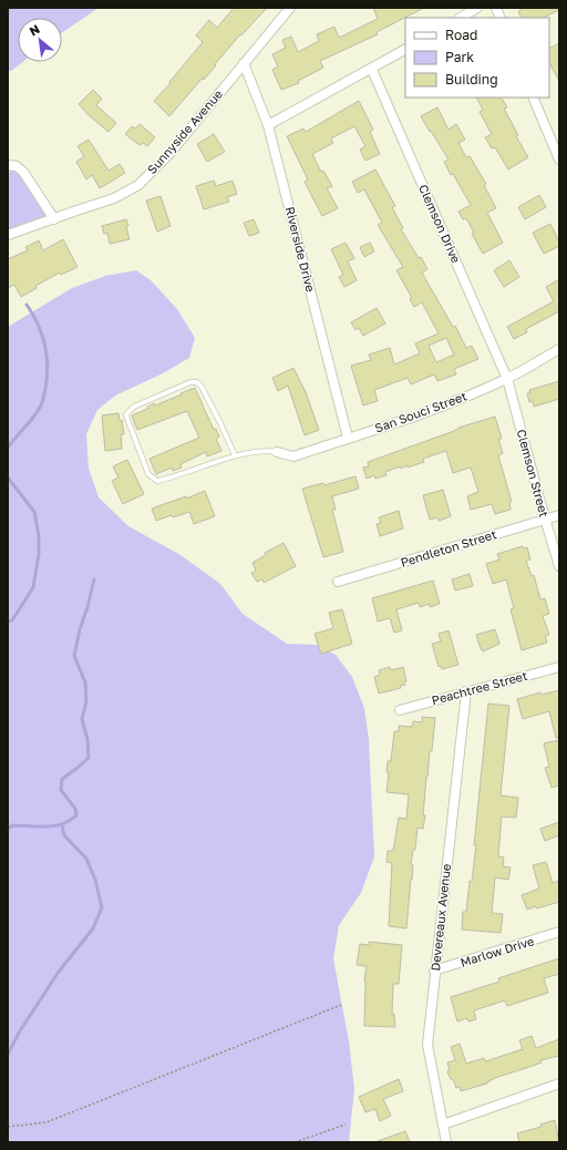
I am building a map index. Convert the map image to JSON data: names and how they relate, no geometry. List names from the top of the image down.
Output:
{
  "streets": {
    "street": [
      "Sunnyside Avenue",
      "Clemson Drive",
      "Riverside Drive",
      "San Souci Street",
      "Clemson Street",
      "Pendleton Street",
      "Peachtree Street",
      "Devereaux Avenue",
      "Marlow Drive"
    ]
  },
  "crossings": [
    ["Sunnyside Avenue", "Riverside Drive"],
    ["Clemson Drive", "San Souci Street"],
    ["Clemson Drive", "Clemson Street"],
    ["Riverside Drive", "San Souci Street"],
    ["San Souci Street", "Clemson Street"],
    ["Clemson Street", "Pendleton Street"],
    ["Peachtree Street", "Devereaux Avenue"],
    ["Devereaux Avenue", "Marlow Drive"]
  ],
  "legend": ["Road", "Park", "Building"],
  "north": "top left"
}
